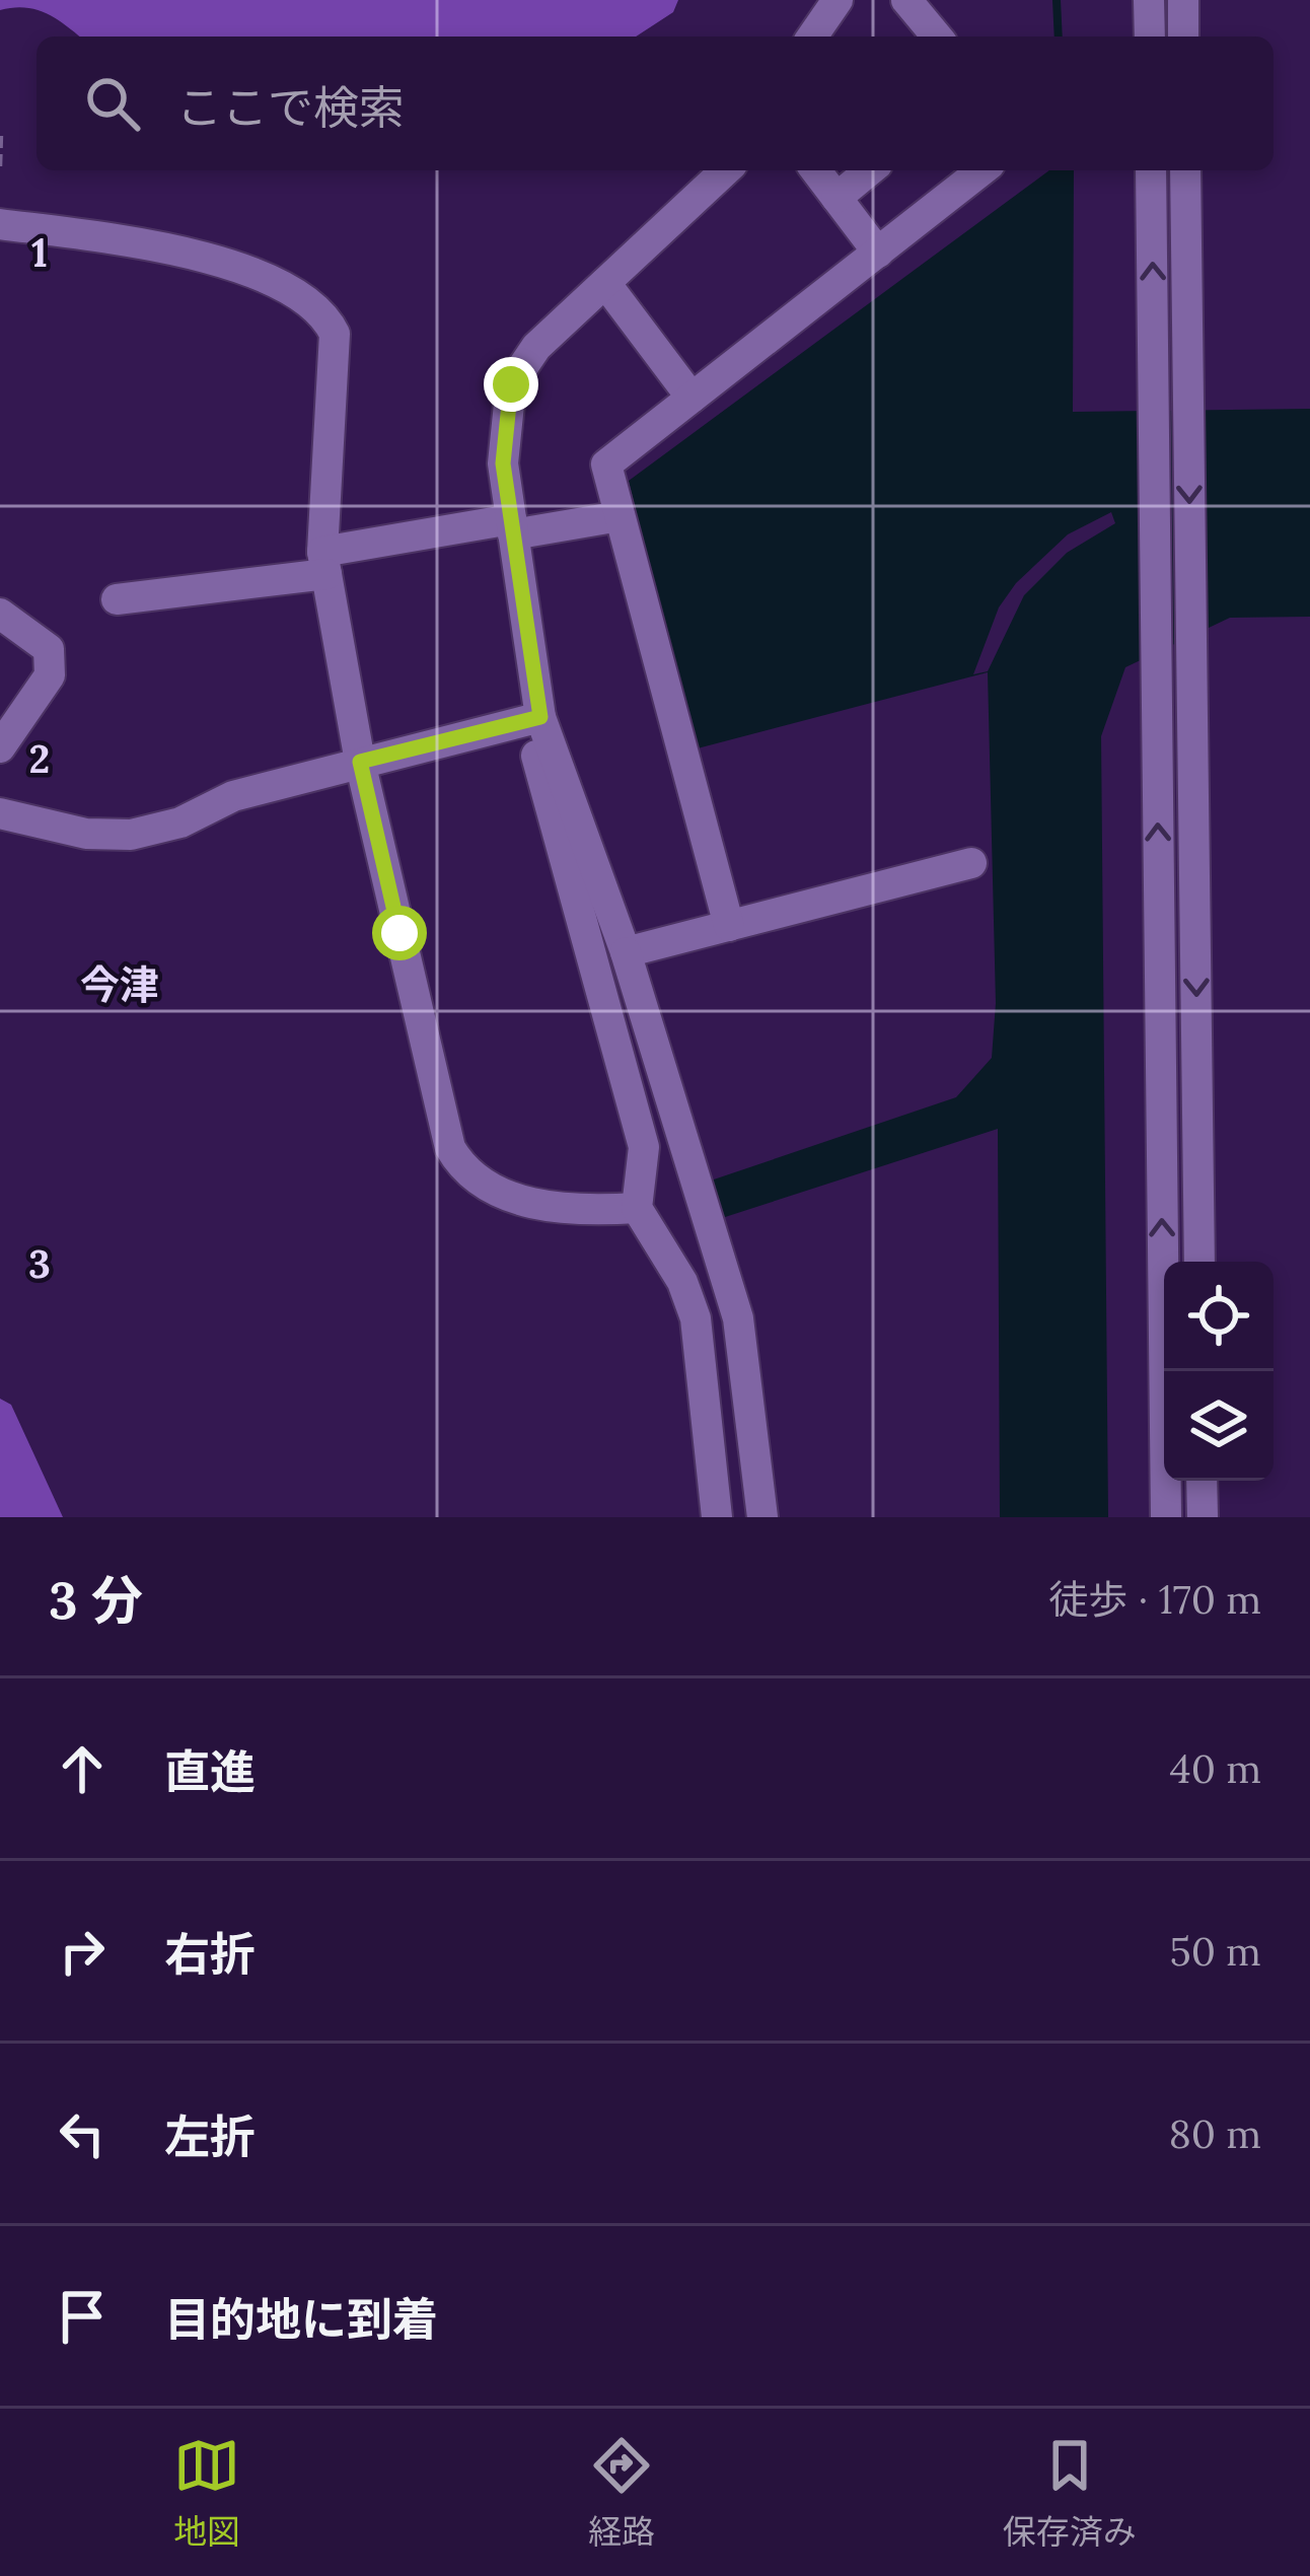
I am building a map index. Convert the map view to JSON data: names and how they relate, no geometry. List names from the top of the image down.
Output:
{
  "districts": ["今津"],
  "page": {
    "search": "ここで検索",
    "heading": ["3 分", "徒歩 · 170 m"],
    "list": [
      ["直進", "40 m"],
      ["右折", "50 m"],
      ["左折", "80 m"],
      "目的地に到着"
    ],
    "nav": ["地図", "経路", "保存済み"]
  },
  "grid": {
    "rows": ["1", "2", "3"]
  }
}
